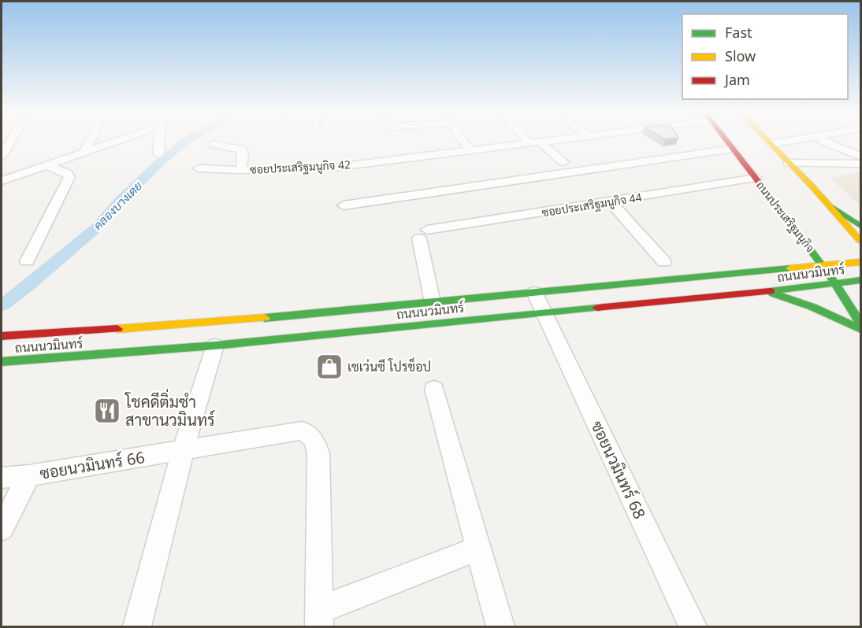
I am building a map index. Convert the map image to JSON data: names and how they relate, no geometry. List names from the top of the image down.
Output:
{
  "streets": {
    "main road": ["ถนนประเสริฐมนูกิจ", "ถนนนวมินทร์"],
    "street": [
      "ซอยประเสริฐมนูกิจ 42",
      "ซอยประเสริฐมนูกิจ 44",
      "ซอยนวมินทร์ 66",
      "ซอยนวมินทร์ 68"
    ]
  },
  "crossings": [
    ["ซอยประเสริฐมนูกิจ 44", "ถนนประเสริฐมนูกิจ"],
    ["ซอยประเสริฐมนูกิจ 44", "ถนนนวมินทร์"],
    ["ถนนประเสริฐมนูกิจ", "ถนนนวมินทร์"],
    ["ถนนนวมินทร์", "ซอยนวมินทร์ 68"]
  ],
  "water": ["คลองบางเตย"],
  "places": {
    "shop": ["เซเว่นซี โปรช็อป"],
    "restaurant": ["โชคดีติ่มซำ สาขานวมินทร์"]
  },
  "legend": ["Fast", "Slow", "Jam"]
}
